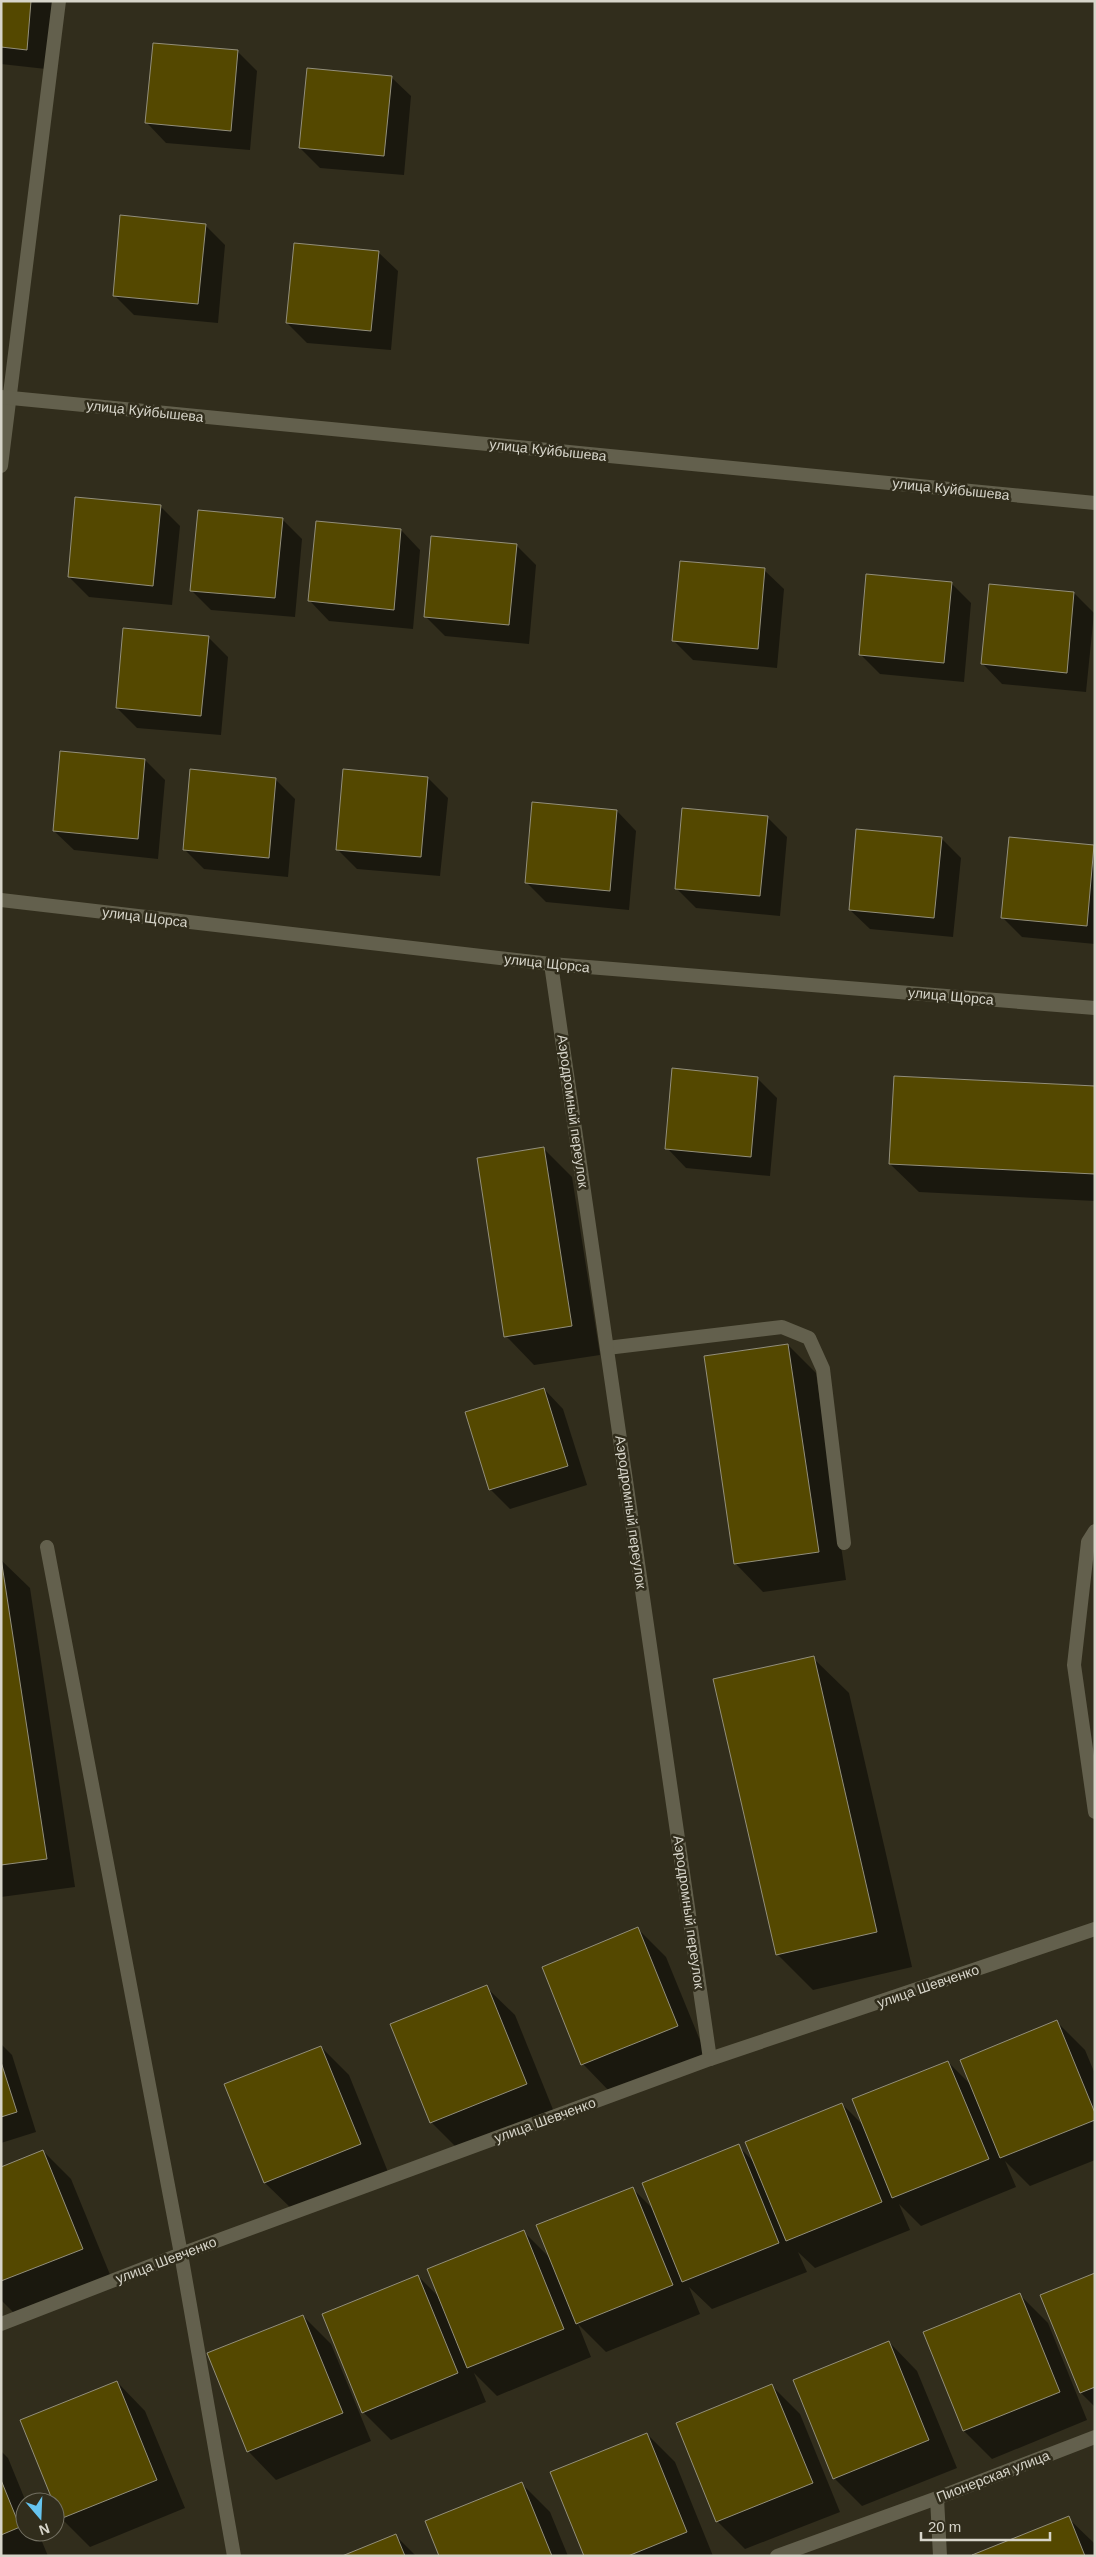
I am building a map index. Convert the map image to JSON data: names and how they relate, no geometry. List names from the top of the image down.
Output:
{
  "streets": {
    "street": [
      "улица Куйбышева",
      "улица Щорса",
      "Аэродромный переулок",
      "улица Шевченко",
      "Пионерская улица"
    ]
  },
  "crossings": [
    ["улица Щорса", "Аэродромный переулок"],
    ["Аэродромный переулок", "улица Шевченко"]
  ],
  "scale_bar": "20 m",
  "north": "bottom"
}
